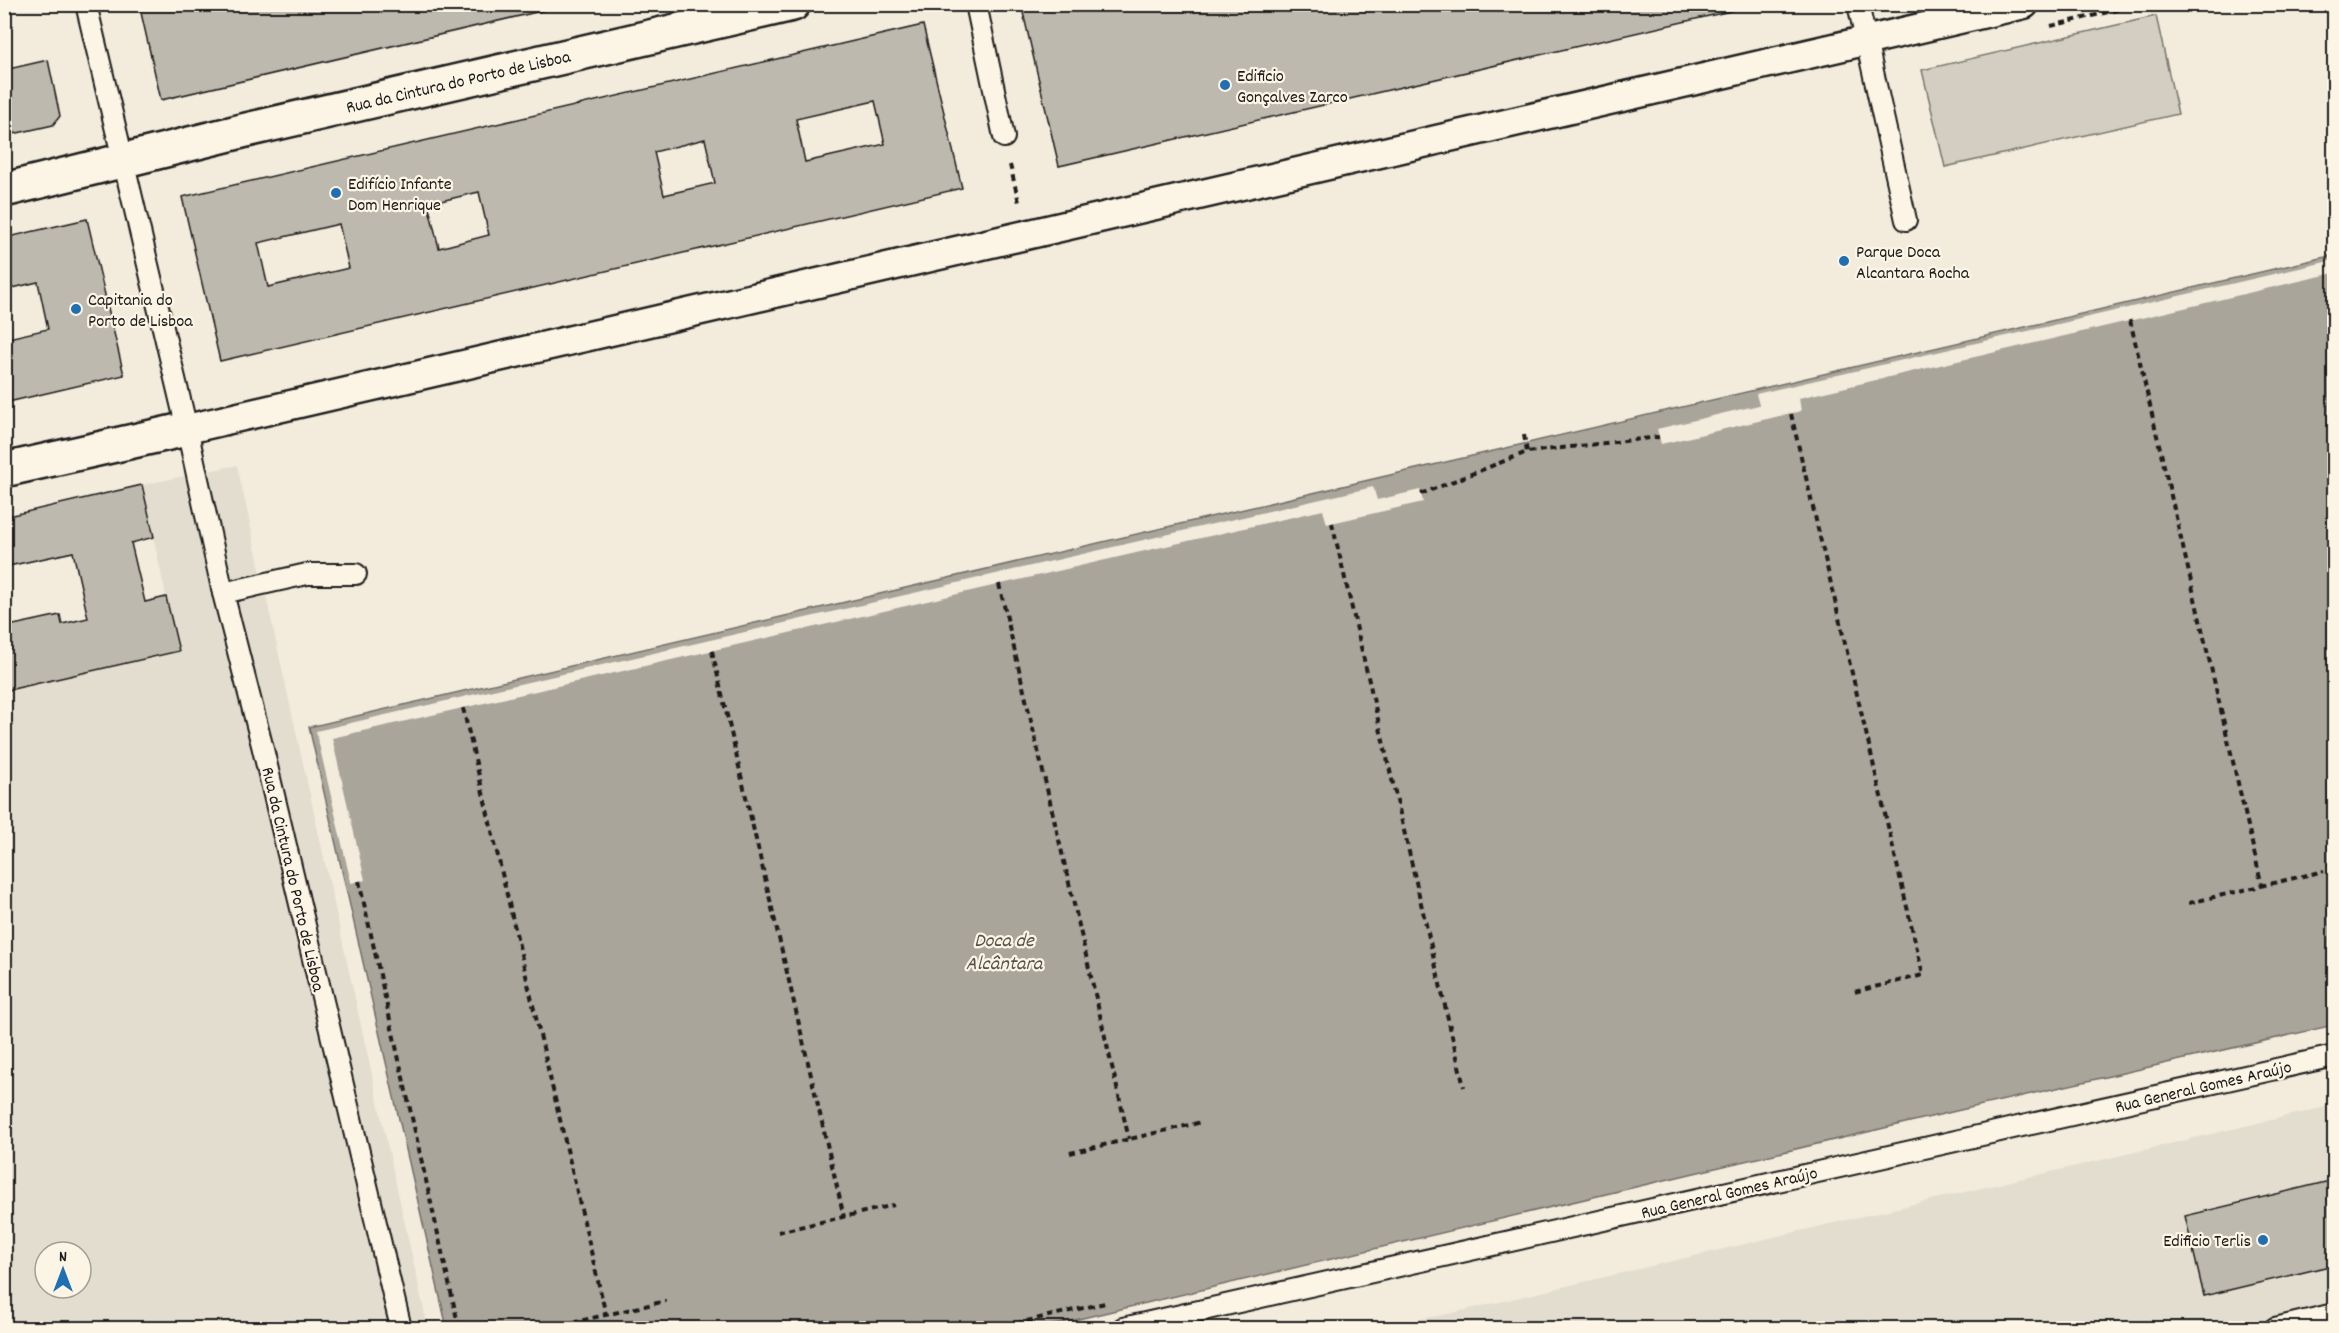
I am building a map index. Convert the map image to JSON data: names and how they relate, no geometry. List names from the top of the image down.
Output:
{
  "streets": {
    "street": ["Rua da Cintura do Porto de Lisboa"],
    "lane": ["Rua General Gomes Araújo"]
  },
  "water": ["Doca de Alcântara"],
  "places": [
    "Edificio Gonçalves Zarco",
    "Edifício Infante Dom Henrique",
    "Parque Doca Alcantara Rocha",
    "Capitania do Porto de Lisboa",
    "Edificio Terlis"
  ],
  "north": "top"
}
